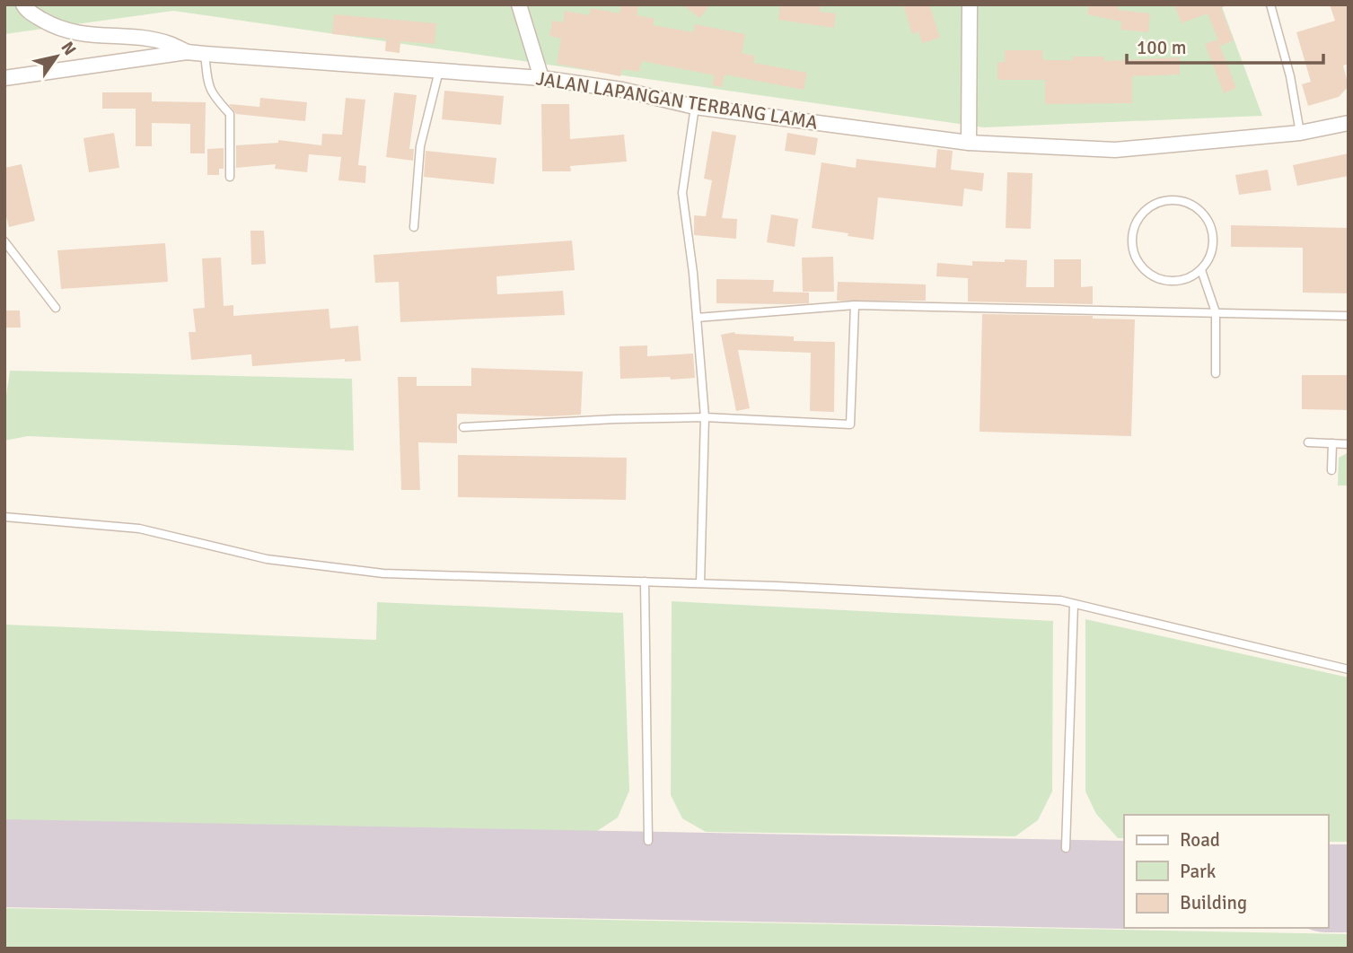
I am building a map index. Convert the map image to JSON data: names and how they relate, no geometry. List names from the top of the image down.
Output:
{
  "streets": {
    "street": ["JALAN LAPANGAN TERBANG LAMA"]
  },
  "legend": ["Road", "Park", "Building"],
  "scale_bar": "100 m",
  "north": "top right"
}
